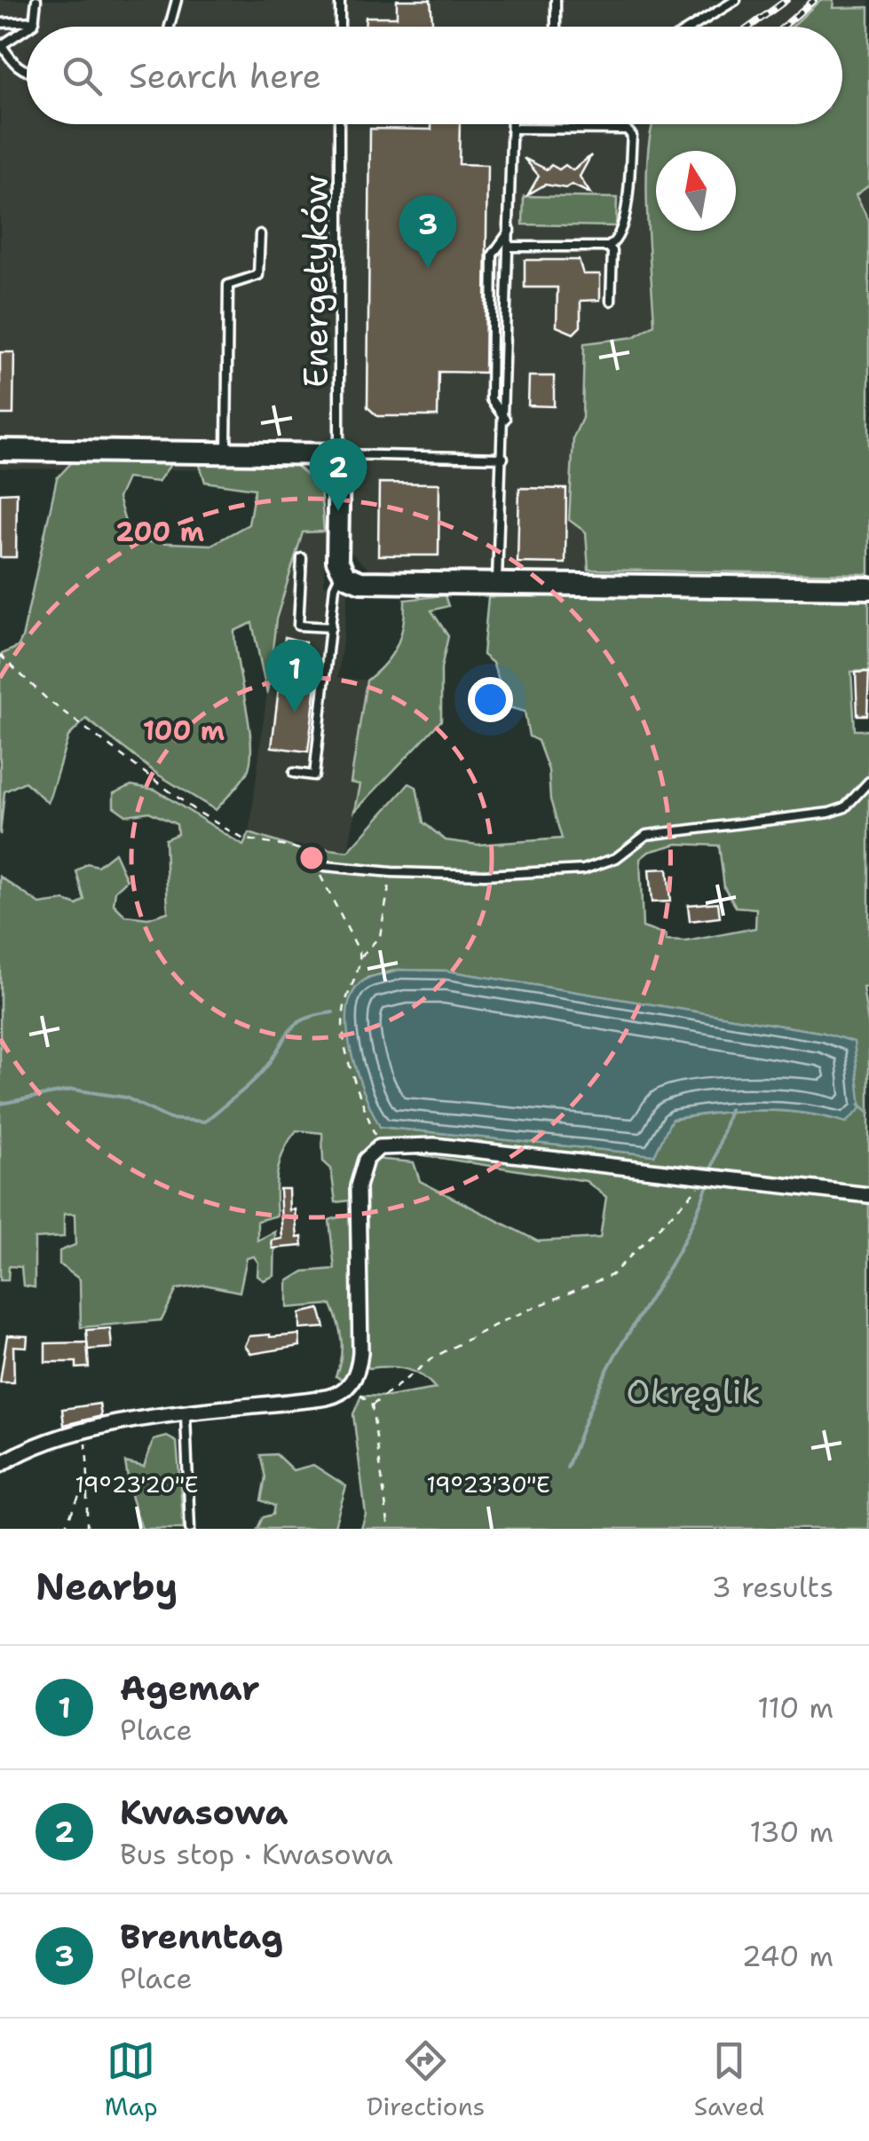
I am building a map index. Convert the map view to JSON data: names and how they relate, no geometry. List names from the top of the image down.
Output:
{
  "streets": {
    "lane": ["Energetyków"]
  },
  "parks": ["Okręglik"],
  "north": "top",
  "page": {
    "search": "Search here",
    "pins": ["3", "2", "1"],
    "heading": ["Nearby", "3 results"],
    "list": [
      {
        "mark": "1",
        "name": "Agemar",
        "note": "Place",
        "value": "110 m"
      },
      {
        "mark": "2",
        "name": "Kwasowa",
        "note": "Bus stop · Kwasowa",
        "value": "130 m"
      },
      {
        "mark": "3",
        "name": "Brenntag",
        "note": "Place",
        "value": "240 m"
      }
    ],
    "nav": ["Map", "Directions", "Saved"]
  },
  "coordinates": ["19°23'20\"E", "19°23'30\"E"],
  "rings": ["200 m", "100 m"]
}
